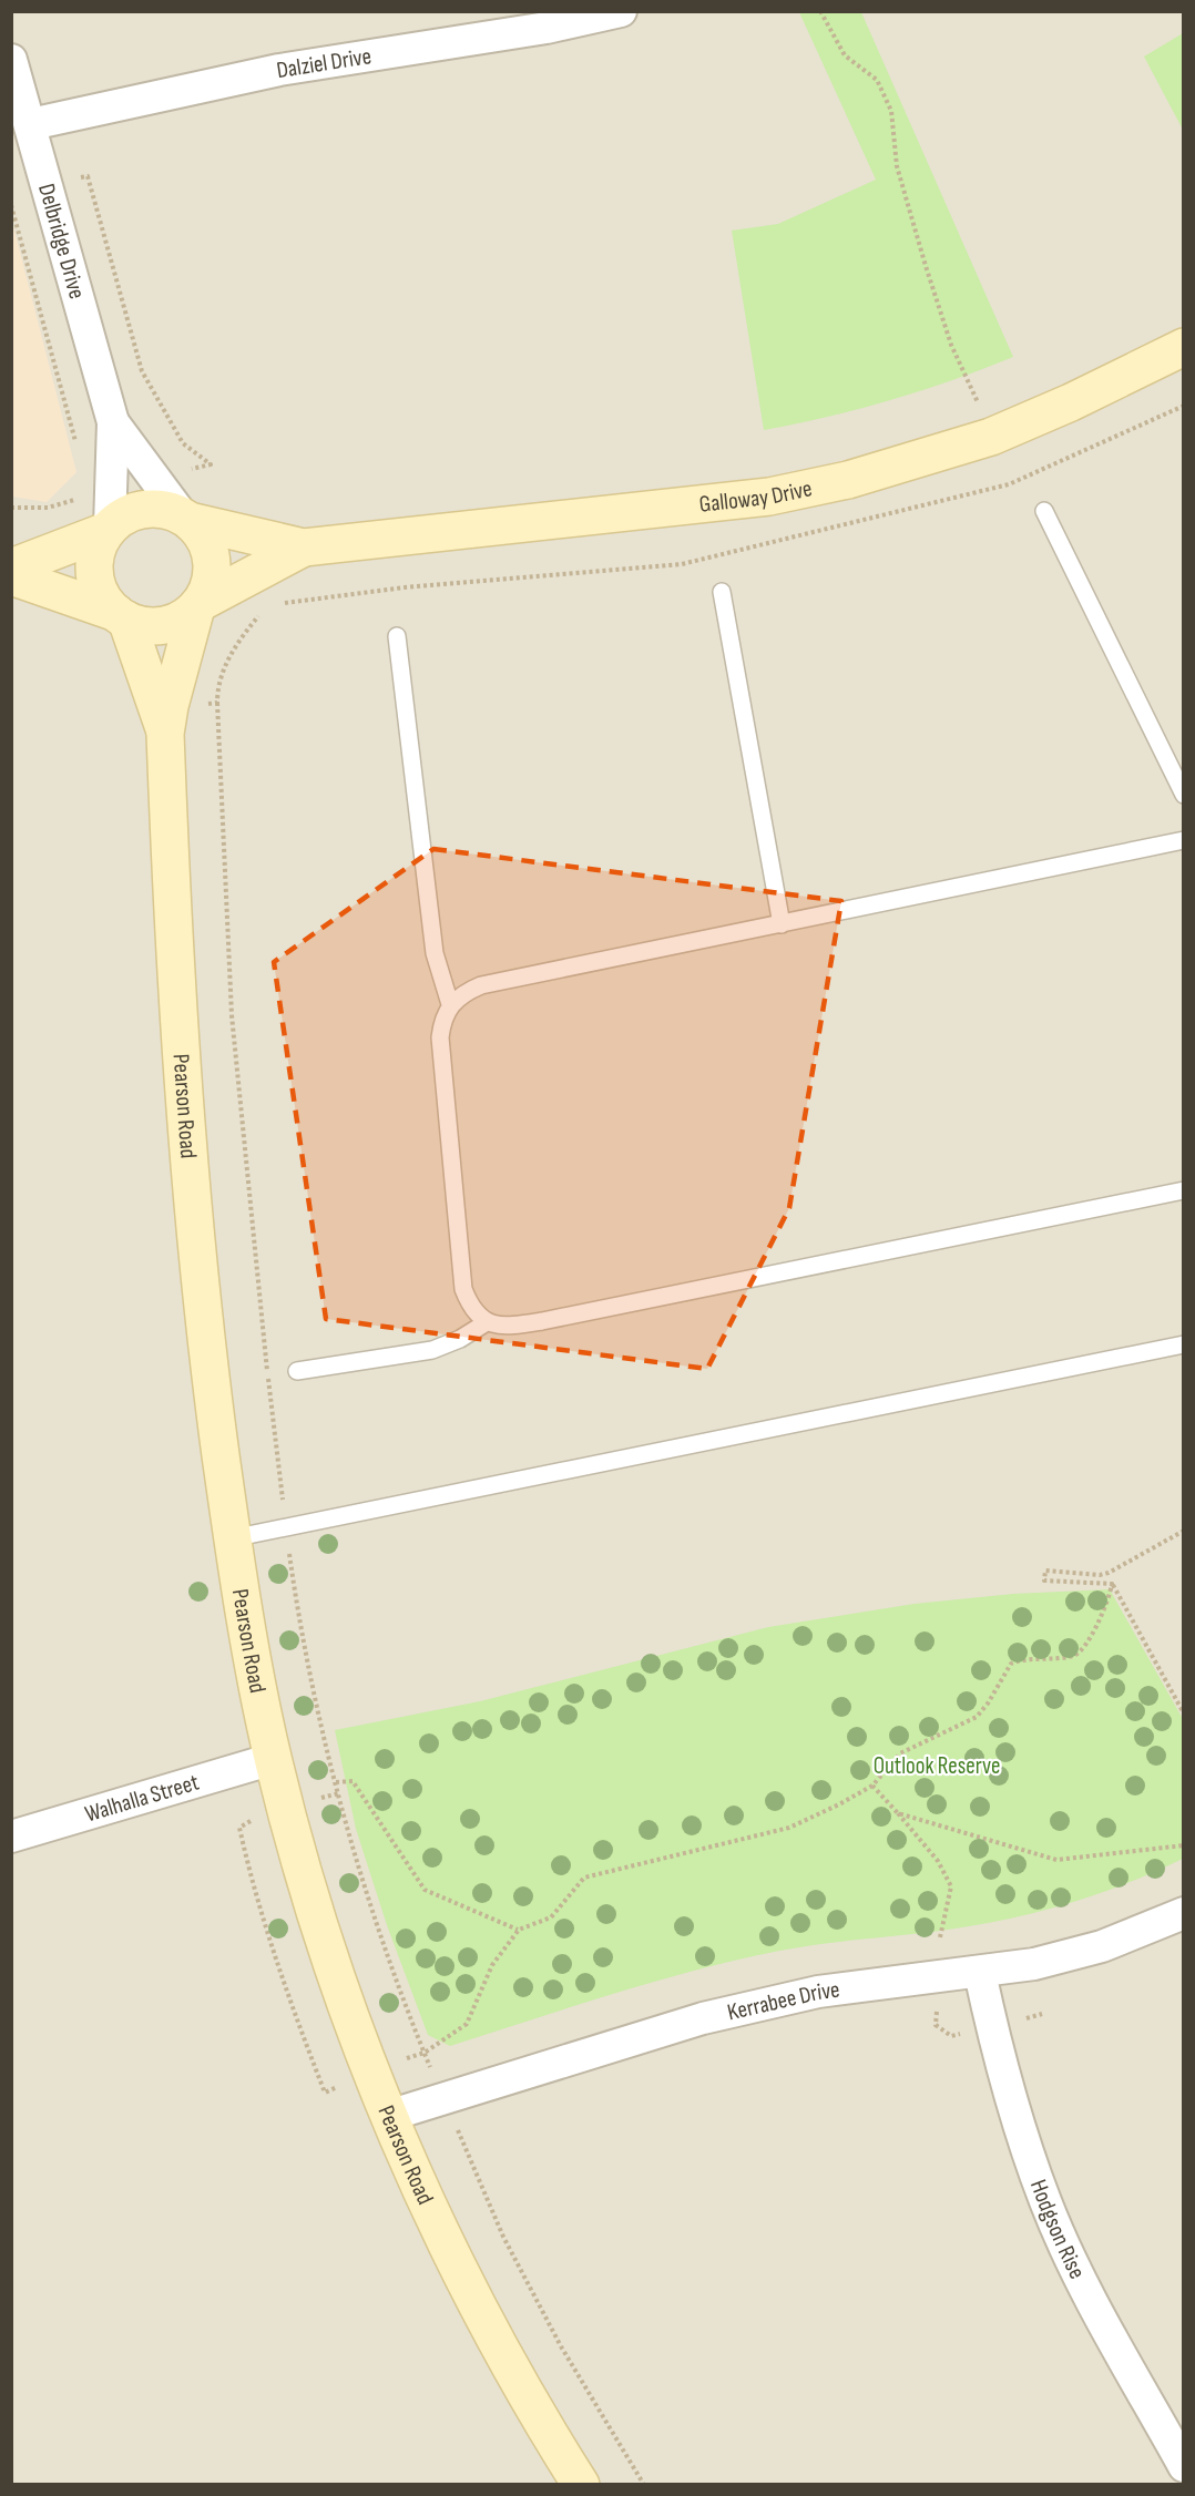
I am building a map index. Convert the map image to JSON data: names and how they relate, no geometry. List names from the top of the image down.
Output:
{
  "streets": {
    "street": [
      "Dalziel Drive",
      "Delbridge Drive",
      "Galloway Drive",
      "Pearson Road",
      "Walhalla Street",
      "Kerrabee Drive",
      "Hodgson Rise"
    ]
  },
  "crossings": [
    ["Dalziel Drive", "Delbridge Drive"],
    ["Delbridge Drive", "Galloway Drive"],
    ["Delbridge Drive", "Pearson Road"],
    ["Galloway Drive", "Pearson Road"],
    ["Pearson Road", "Walhalla Street"],
    ["Pearson Road", "Kerrabee Drive"],
    ["Kerrabee Drive", "Hodgson Rise"]
  ],
  "parks": ["Outlook Reserve"]
}
